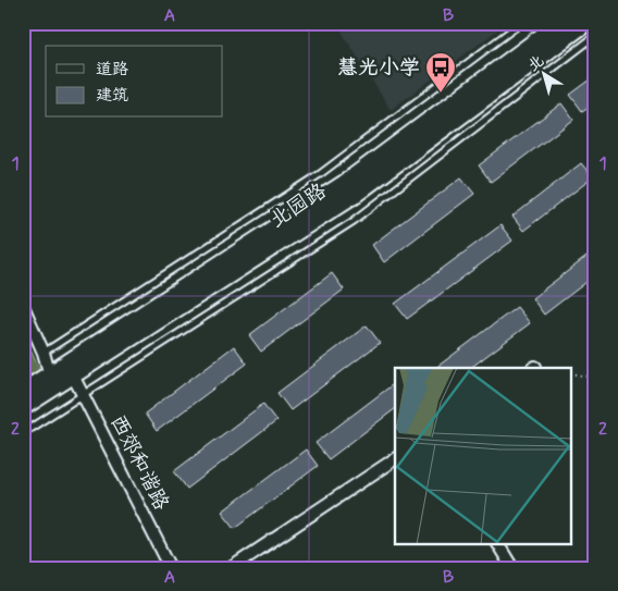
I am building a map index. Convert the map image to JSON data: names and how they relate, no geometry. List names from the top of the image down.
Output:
{
  "streets": {
    "main road": ["北园路"],
    "street": ["西郊和谐路"]
  },
  "crossings": [
    ["北园路", "西郊和谐路"]
  ],
  "places": {
    "bus stop": ["慧光小学"]
  },
  "legend": ["道路", "建筑"],
  "north": "top left",
  "grid": {
    "columns": ["A", "B"],
    "rows": ["1", "2"]
  }
}
